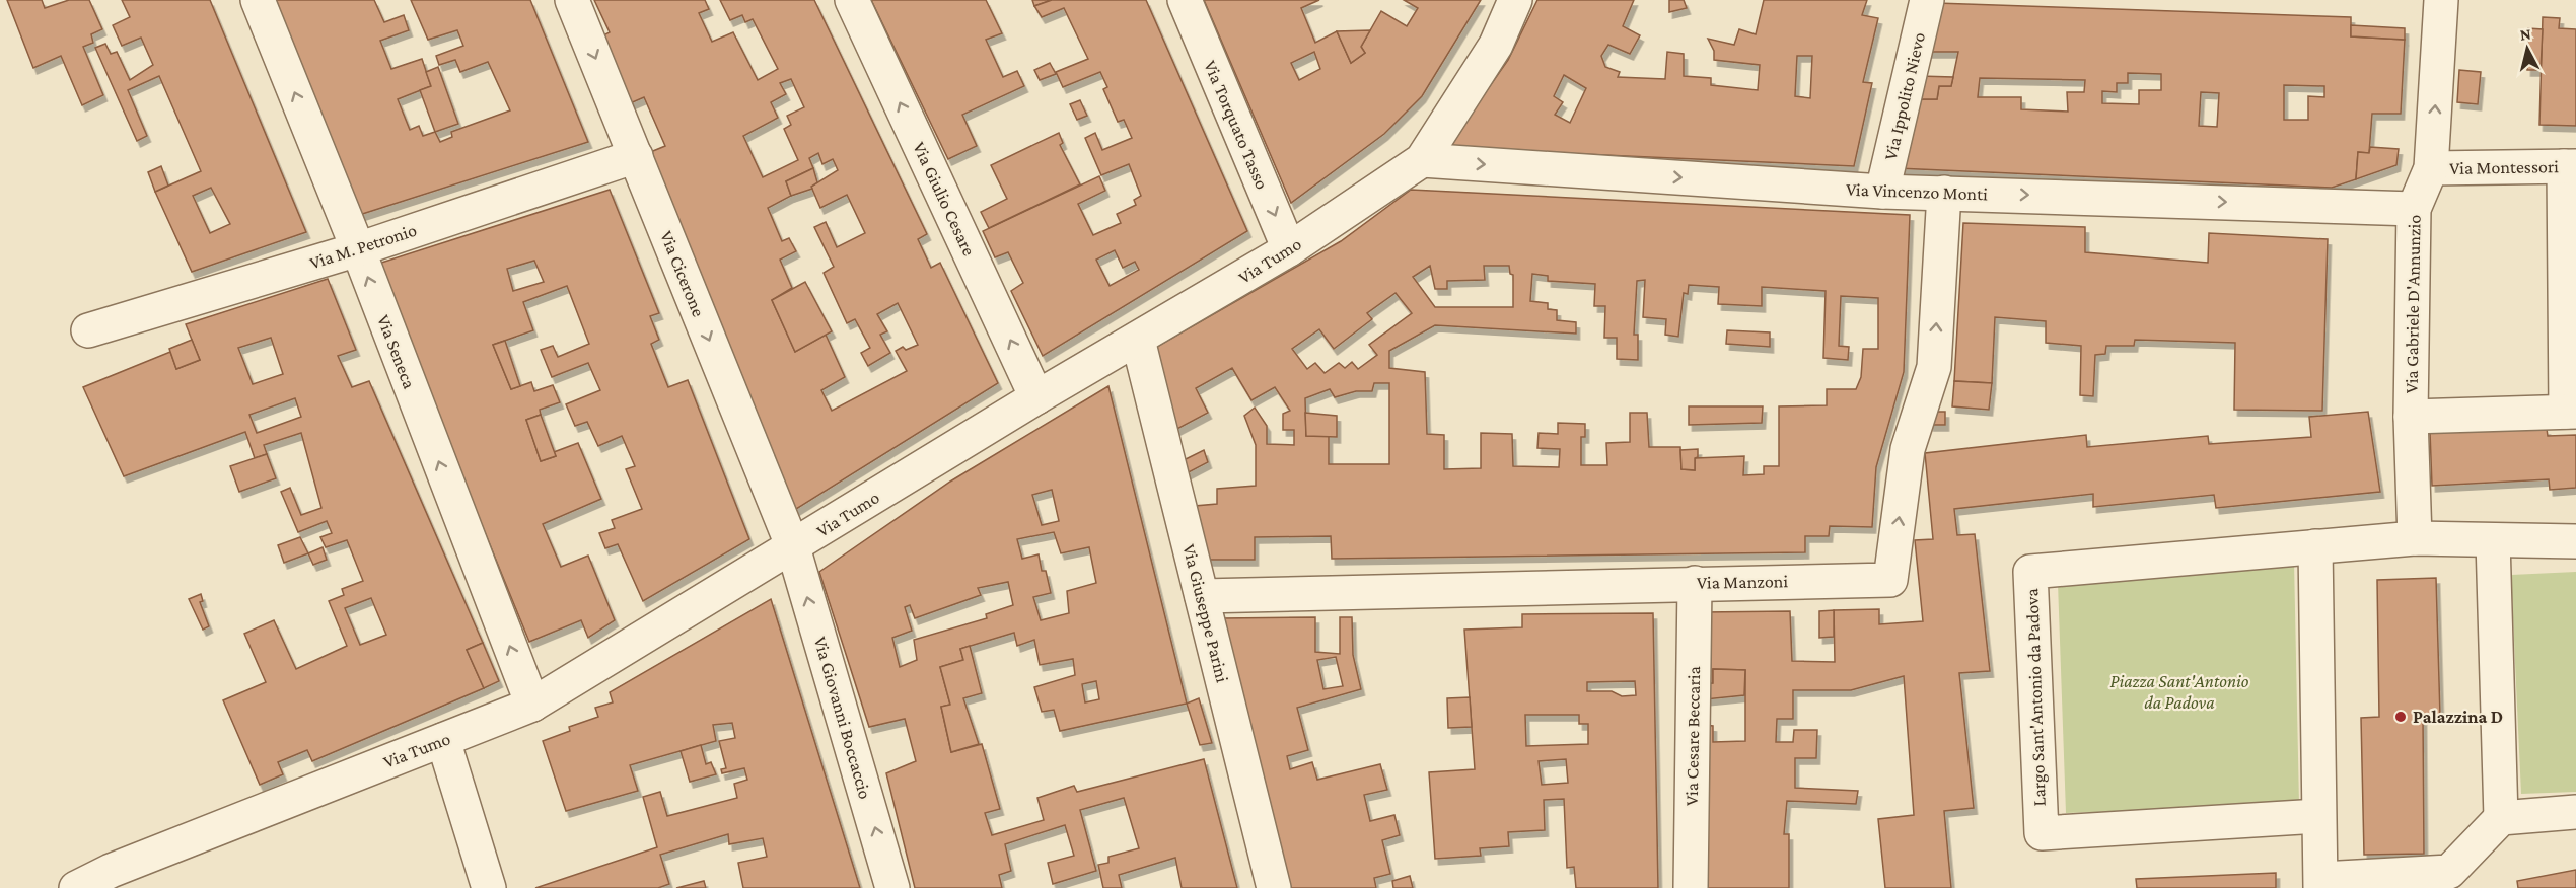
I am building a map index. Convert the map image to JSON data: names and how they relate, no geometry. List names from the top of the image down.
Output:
{
  "streets": {
    "street": [
      "Via Ippolito Nievo",
      "Via Torquato Tasso",
      "Via Montessori",
      "Via Vincenzo Monti",
      "Via Giulio Cesare",
      "Via M. Petronio",
      "Via Tumo",
      "Via Cicerone",
      "Via Gabriele D'Annunzio",
      "Via Seneca",
      "Via Manzoni",
      "Via Giuseppe Parini",
      "Largo Sant'Antonio da Padova",
      "Via Giovanni Boccaccio",
      "Via Cesare Beccaria"
    ]
  },
  "crossings": [
    ["Via Ippolito Nievo", "Via Vincenzo Monti"],
    ["Via Torquato Tasso", "Via Tumo"],
    ["Via Montessori", "Via Gabriele D'Annunzio"],
    ["Via Vincenzo Monti", "Via Tumo"],
    ["Via Vincenzo Monti", "Via Gabriele D'Annunzio"],
    ["Via Vincenzo Monti", "Via Manzoni"],
    ["Via Giulio Cesare", "Via Tumo"],
    ["Via M. Petronio", "Via Cicerone"],
    ["Via M. Petronio", "Via Seneca"],
    ["Via Tumo", "Via Cicerone"],
    ["Via Tumo", "Via Seneca"],
    ["Via Tumo", "Via Giuseppe Parini"],
    ["Via Tumo", "Via Giovanni Boccaccio"],
    ["Via Cicerone", "Via Giovanni Boccaccio"],
    ["Via Gabriele D'Annunzio", "Largo Sant'Antonio da Padova"],
    ["Via Manzoni", "Via Giuseppe Parini"],
    ["Via Manzoni", "Via Cesare Beccaria"]
  ],
  "one_way": [
    "Via Torquato Tasso",
    "Via Vincenzo Monti",
    "Via Giulio Cesare",
    "Via Cicerone",
    "Via Seneca",
    "Via Giovanni Boccaccio"
  ],
  "parks": ["Piazza Sant'Antonio da Padova"],
  "places": ["Palazzina D"],
  "north": "top"
}
